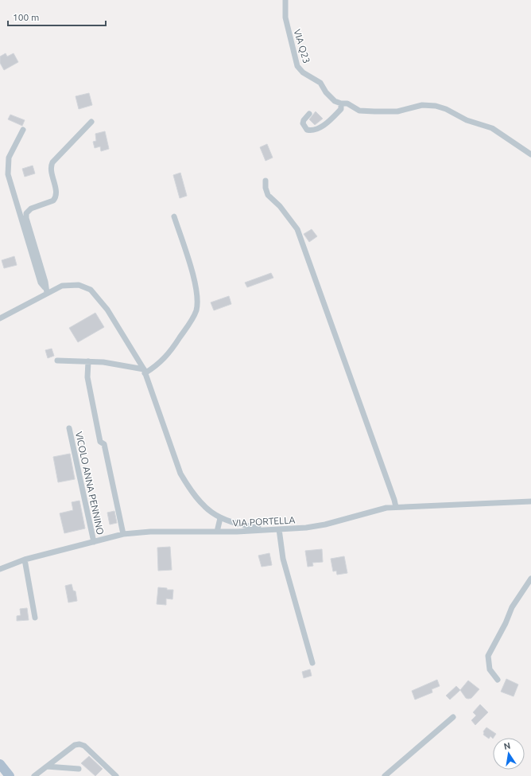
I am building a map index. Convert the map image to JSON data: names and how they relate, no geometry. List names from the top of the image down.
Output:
{
  "streets": {
    "street": ["VIA Q23", "VICOLO ANNA PENNINO", "VIA PORTELLA"]
  },
  "crossings": [
    ["VICOLO ANNA PENNINO", "VIA PORTELLA"]
  ],
  "scale_bar": "100 m",
  "north": "top"
}
